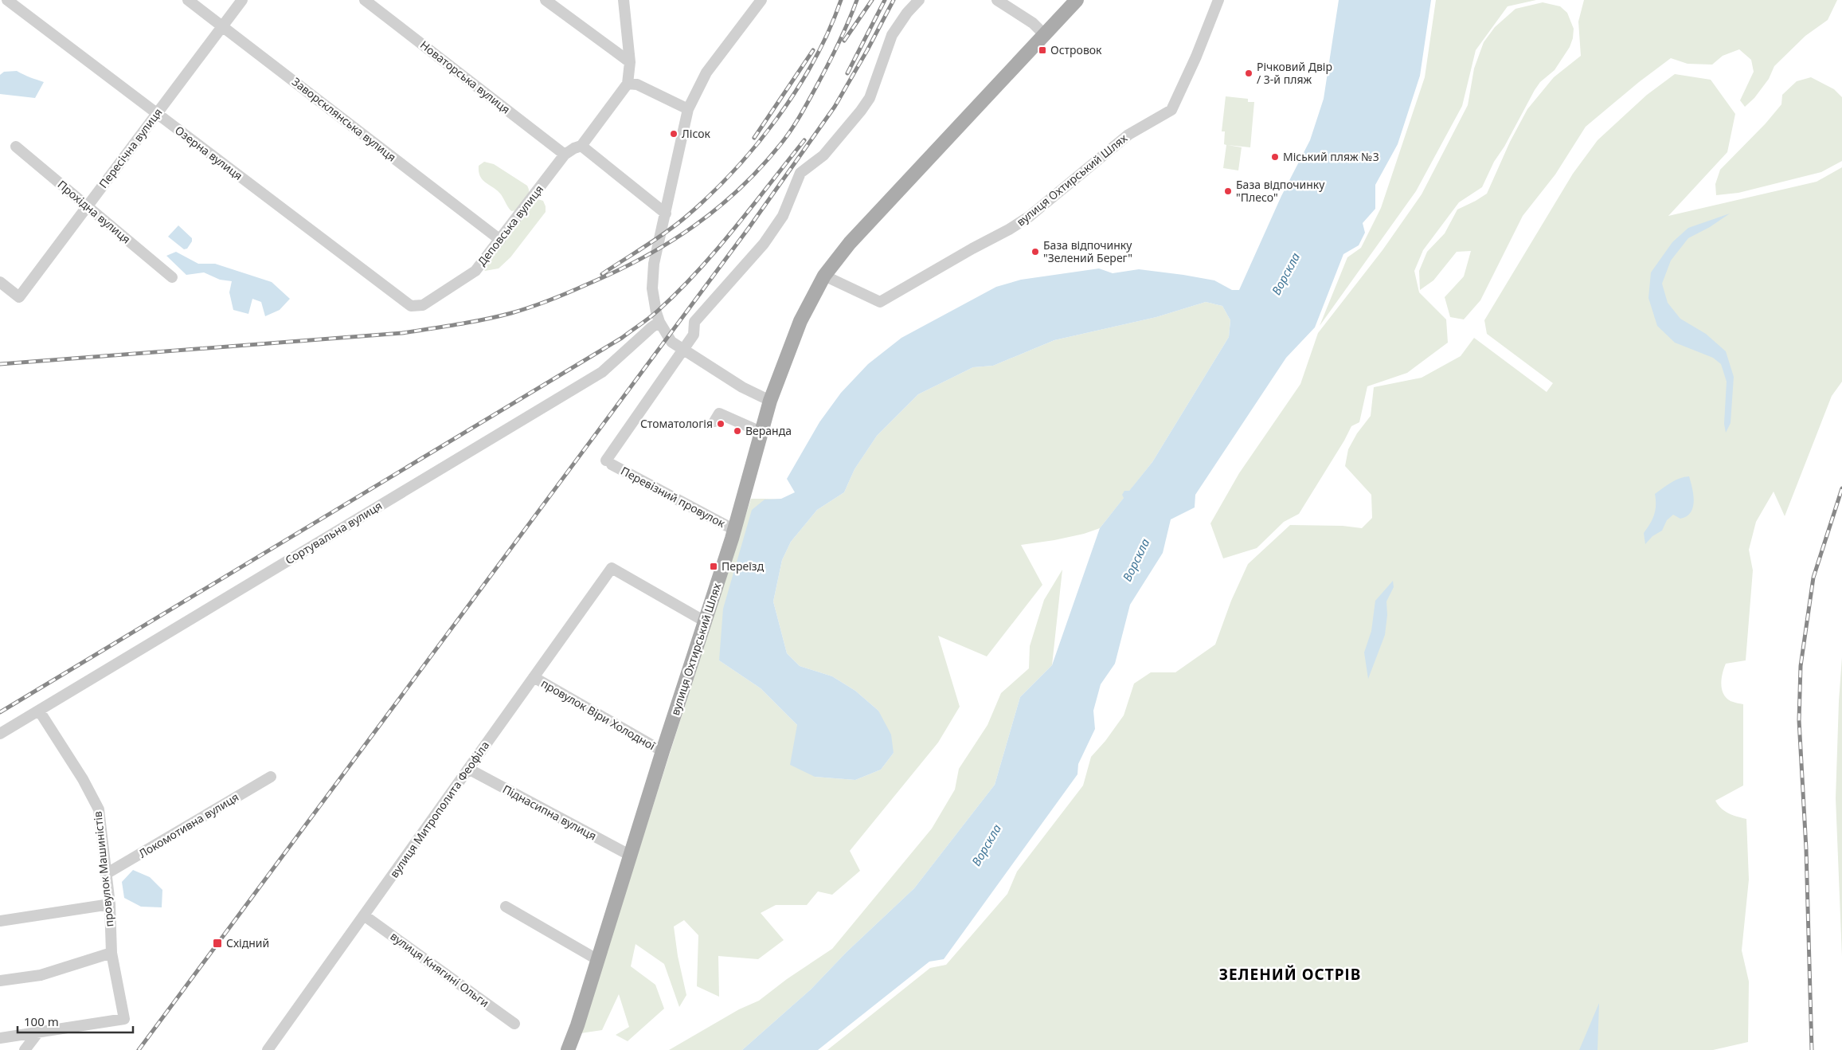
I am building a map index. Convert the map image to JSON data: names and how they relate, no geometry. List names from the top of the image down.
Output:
{
  "streets": {
    "main road": ["вулиця Охтирський Шлях"],
    "street": [
      "Новаторська вулиця",
      "Заворсклянська вулиця",
      "Пересічна вулиця",
      "Озерна вулиця",
      "Прохідна вулиця",
      "Деповська вулиця",
      "Перевізний провулок",
      "Сортувальна вулиця",
      "провулок Віри Холодної",
      "вулиця Митрополита Феофіла",
      "Піднасипна вулиця",
      "Локомотивна вулиця",
      "провулок Машиністів",
      "вулиця Княгині Ольги"
    ]
  },
  "crossings": [
    ["Новаторська вулиця", "Деповська вулиця"],
    ["Заворсклянська вулиця", "Пересічна вулиця"],
    ["Заворсклянська вулиця", "Деповська вулиця"],
    ["Пересічна вулиця", "Озерна вулиця"],
    ["Пересічна вулиця", "Прохідна вулиця"],
    ["Озерна вулиця", "Деповська вулиця"],
    ["вулиця Охтирський Шлях", "Перевізний провулок"],
    ["вулиця Охтирський Шлях", "провулок Віри Холодної"],
    ["вулиця Охтирський Шлях", "вулиця Митрополита Феофіла"],
    ["вулиця Охтирський Шлях", "Піднасипна вулиця"],
    ["Сортувальна вулиця", "провулок Машиністів"],
    ["провулок Віри Холодної", "вулиця Митрополита Феофіла"],
    ["вулиця Митрополита Феофіла", "Піднасипна вулиця"],
    ["вулиця Митрополита Феофіла", "вулиця Княгині Ольги"],
    ["Локомотивна вулиця", "провулок Машиністів"]
  ],
  "districts": ["ЗЕЛЕНИЙ ОСТРІВ"],
  "water": ["Ворскла"],
  "places": {
    "transit": ["Островок", "Переїзд", "Східний"],
    "other": [
      "Річковий Двір / 3-й пляж",
      "Лісок",
      "Міський пляж №3",
      "База відпочинку \"Плесо\"",
      "База відпочинку \"Зелений Берег\"",
      "Стоматологія",
      "Веранда"
    ]
  },
  "scale_bar": "100 m"
}
